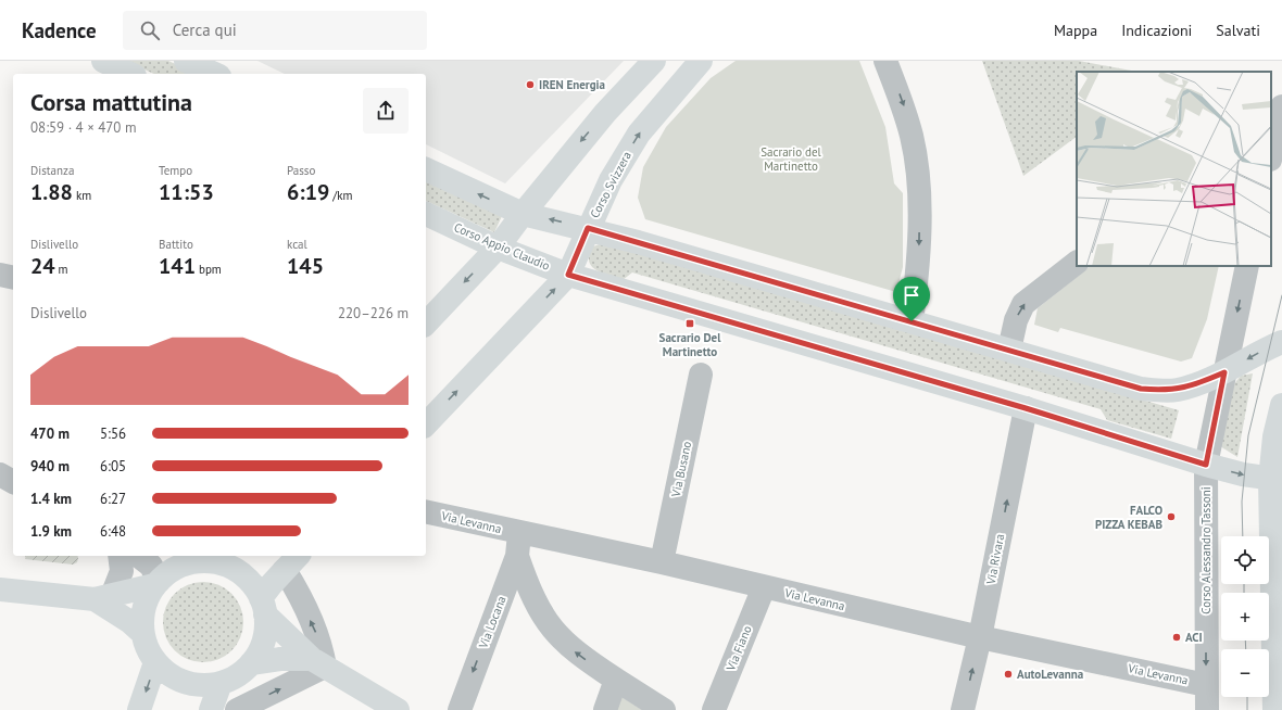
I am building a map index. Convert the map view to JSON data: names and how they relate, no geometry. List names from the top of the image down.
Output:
{
  "streets": {
    "street": [
      "Corso Svizzera",
      "Corso Appio Claudio",
      "Via Busano",
      "Via Levanna",
      "Corso Alessandro Tassoni",
      "Via Rivara",
      "Via Locana",
      "Via Fiano"
    ]
  },
  "crossings": [
    ["Corso Svizzera", "Corso Appio Claudio"],
    ["Corso Appio Claudio", "Corso Alessandro Tassoni"],
    ["Corso Appio Claudio", "Via Rivara"],
    ["Via Busano", "Via Levanna"],
    ["Via Levanna", "Corso Alessandro Tassoni"],
    ["Via Levanna", "Via Rivara"],
    ["Via Levanna", "Via Locana"],
    ["Via Levanna", "Via Fiano"]
  ],
  "one_way": ["Via Rivara"],
  "parks": ["Sacrario del Martinetto"],
  "places": {
    "other": [
      "IREN Energia",
      "FALCO PIZZA KEBAB",
      "ACI",
      "AutoLevanna"
    ],
    "transit": ["Sacrario Del Martinetto"]
  },
  "page": {
    "header": "Kadence",
    "search": "Cerca qui",
    "nav": ["Mappa", "Indicazioni", "Salvati"],
    "heading": ["Corsa mattutina", "08:59 · 4 × 470 m"],
    "stats": [
      ["Distanza", "1.88 km"],
      ["Tempo", "11:53"],
      ["Passo", "6:19 /km"],
      ["Dislivello", "24 m"],
      ["Battito", "141 bpm"],
      ["kcal", "145"]
    ],
    "chart": ["Dislivello", "220–226 m"],
    "list": [
      {
        "name": "470 m",
        "note": "5:56"
      },
      {
        "name": "940 m",
        "note": "6:05"
      },
      {
        "name": "1.4 km",
        "note": "6:27"
      },
      {
        "name": "1.9 km",
        "note": "6:48"
      }
    ],
    "map_buttons": ["+", "−"]
  }
}
